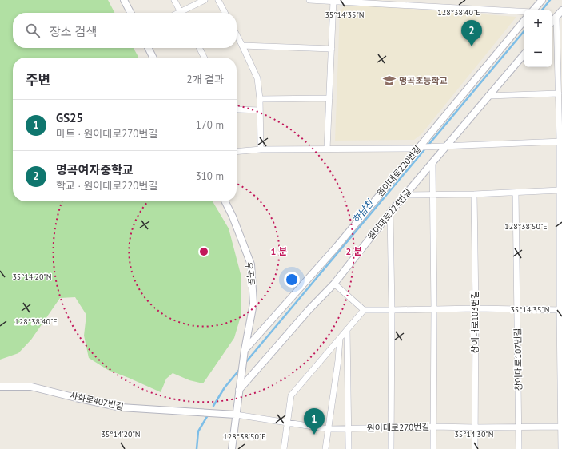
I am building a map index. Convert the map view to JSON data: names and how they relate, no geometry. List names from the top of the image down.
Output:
{
  "streets": {
    "street": [
      "원이대로220번길",
      "원이대로224번길",
      "우곡로",
      "창이대로103번길",
      "창이대로107번길",
      "사화로407번길",
      "원이대로270번길"
    ]
  },
  "crossings": [
    ["원이대로220번길", "우곡로"],
    ["원이대로224번길", "우곡로"],
    ["창이대로103번길", "원이대로270번길"],
    ["창이대로107번길", "원이대로270번길"],
    ["사화로407번길", "원이대로270번길"]
  ],
  "water": ["하남천"],
  "places": {
    "school or university": ["명곡초등학교"]
  },
  "page": {
    "map_buttons": ["+", "−"],
    "search": "장소 검색",
    "pins": ["2", "1"],
    "heading": ["주변", "2개 결과"],
    "list": [
      {
        "mark": "1",
        "name": "GS25",
        "note": "마트 · 원이대로270번길",
        "value": "170 m"
      },
      {
        "mark": "2",
        "name": "명곡여자중학교",
        "note": "학교 · 원이대로220번길",
        "value": "310 m"
      }
    ]
  },
  "coordinates": [
    "128°38'40\"E",
    "35°14'35\"N",
    "128°38'50\"E",
    "35°14'20\"N",
    "35°14'30\"N"
  ],
  "rings": ["1 분", "2 분"]
}
